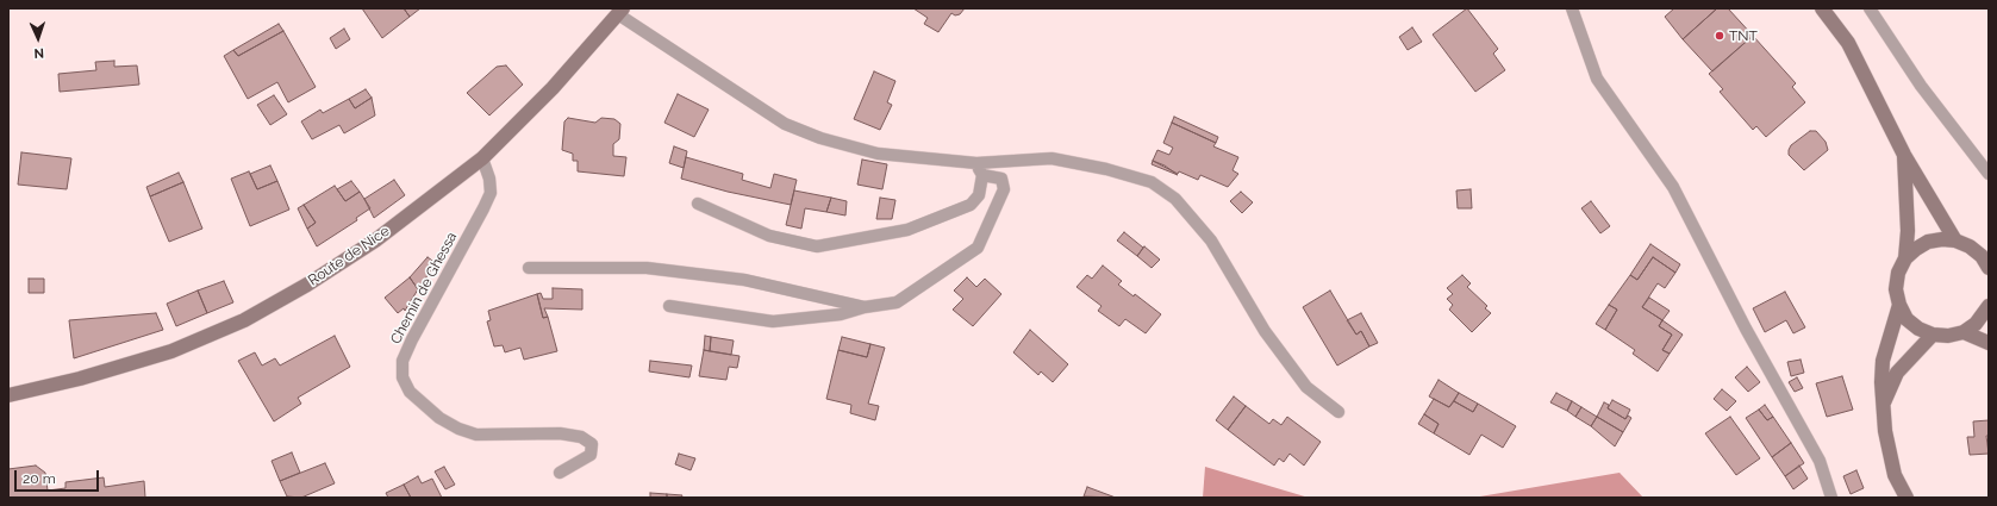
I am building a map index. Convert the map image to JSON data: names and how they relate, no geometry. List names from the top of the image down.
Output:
{
  "streets": {
    "main road": ["Route de Nice"],
    "lane": ["Chemin de Ghessa"]
  },
  "crossings": [
    ["Route de Nice", "Chemin de Ghessa"]
  ],
  "places": ["TNT"],
  "scale_bar": "20 m",
  "north": "bottom"
}
